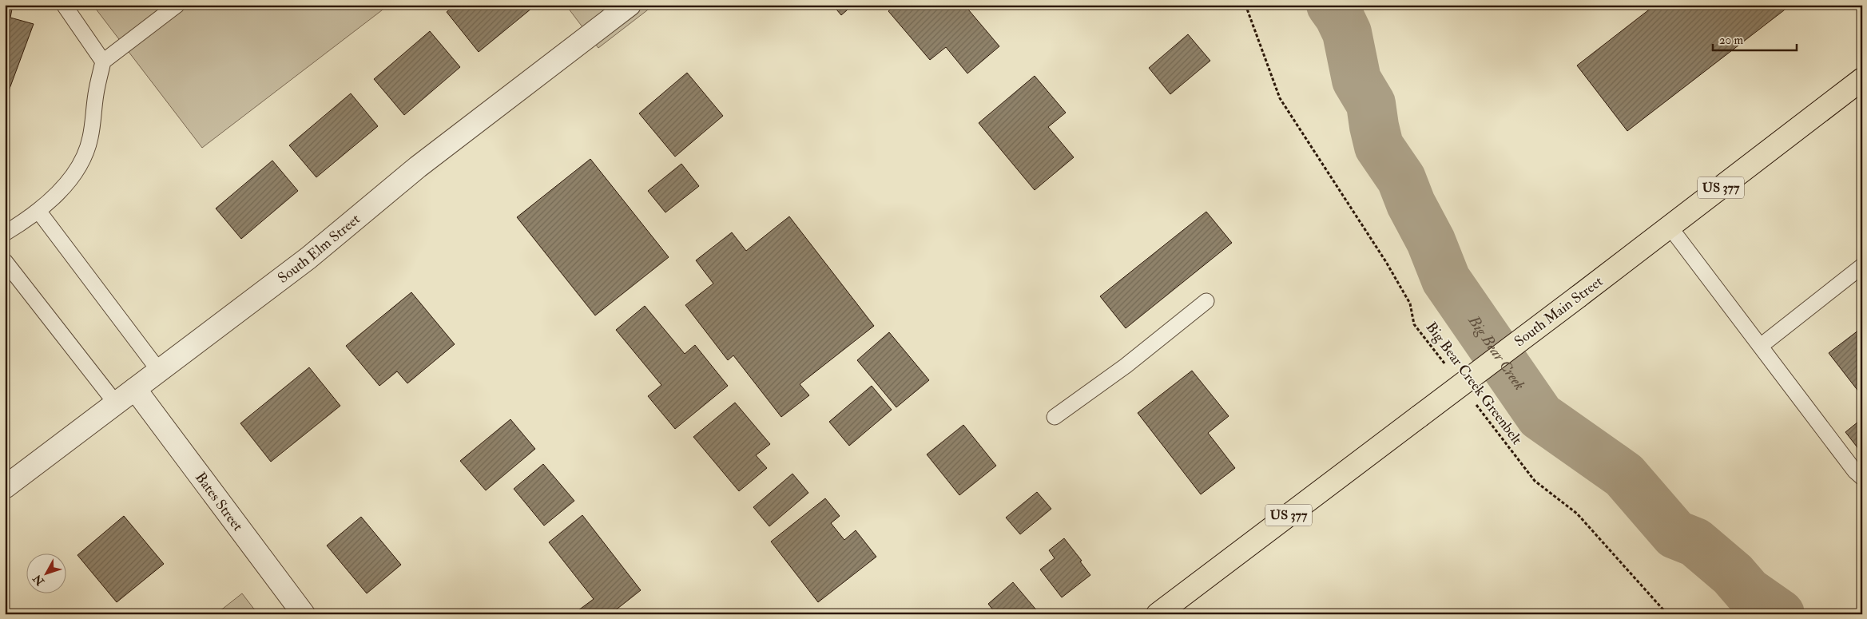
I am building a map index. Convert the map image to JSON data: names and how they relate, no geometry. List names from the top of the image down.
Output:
{
  "streets": {
    "main road": ["US 377", "South Main Street"],
    "street": ["South Elm Street", "Bates Street"],
    "path": ["Big Bear Creek Greenbelt"]
  },
  "crossings": [
    ["South Elm Street", "Bates Street"]
  ],
  "water": ["Big Bear Creek"],
  "scale_bar": "20 m",
  "north": "bottom left"
}
